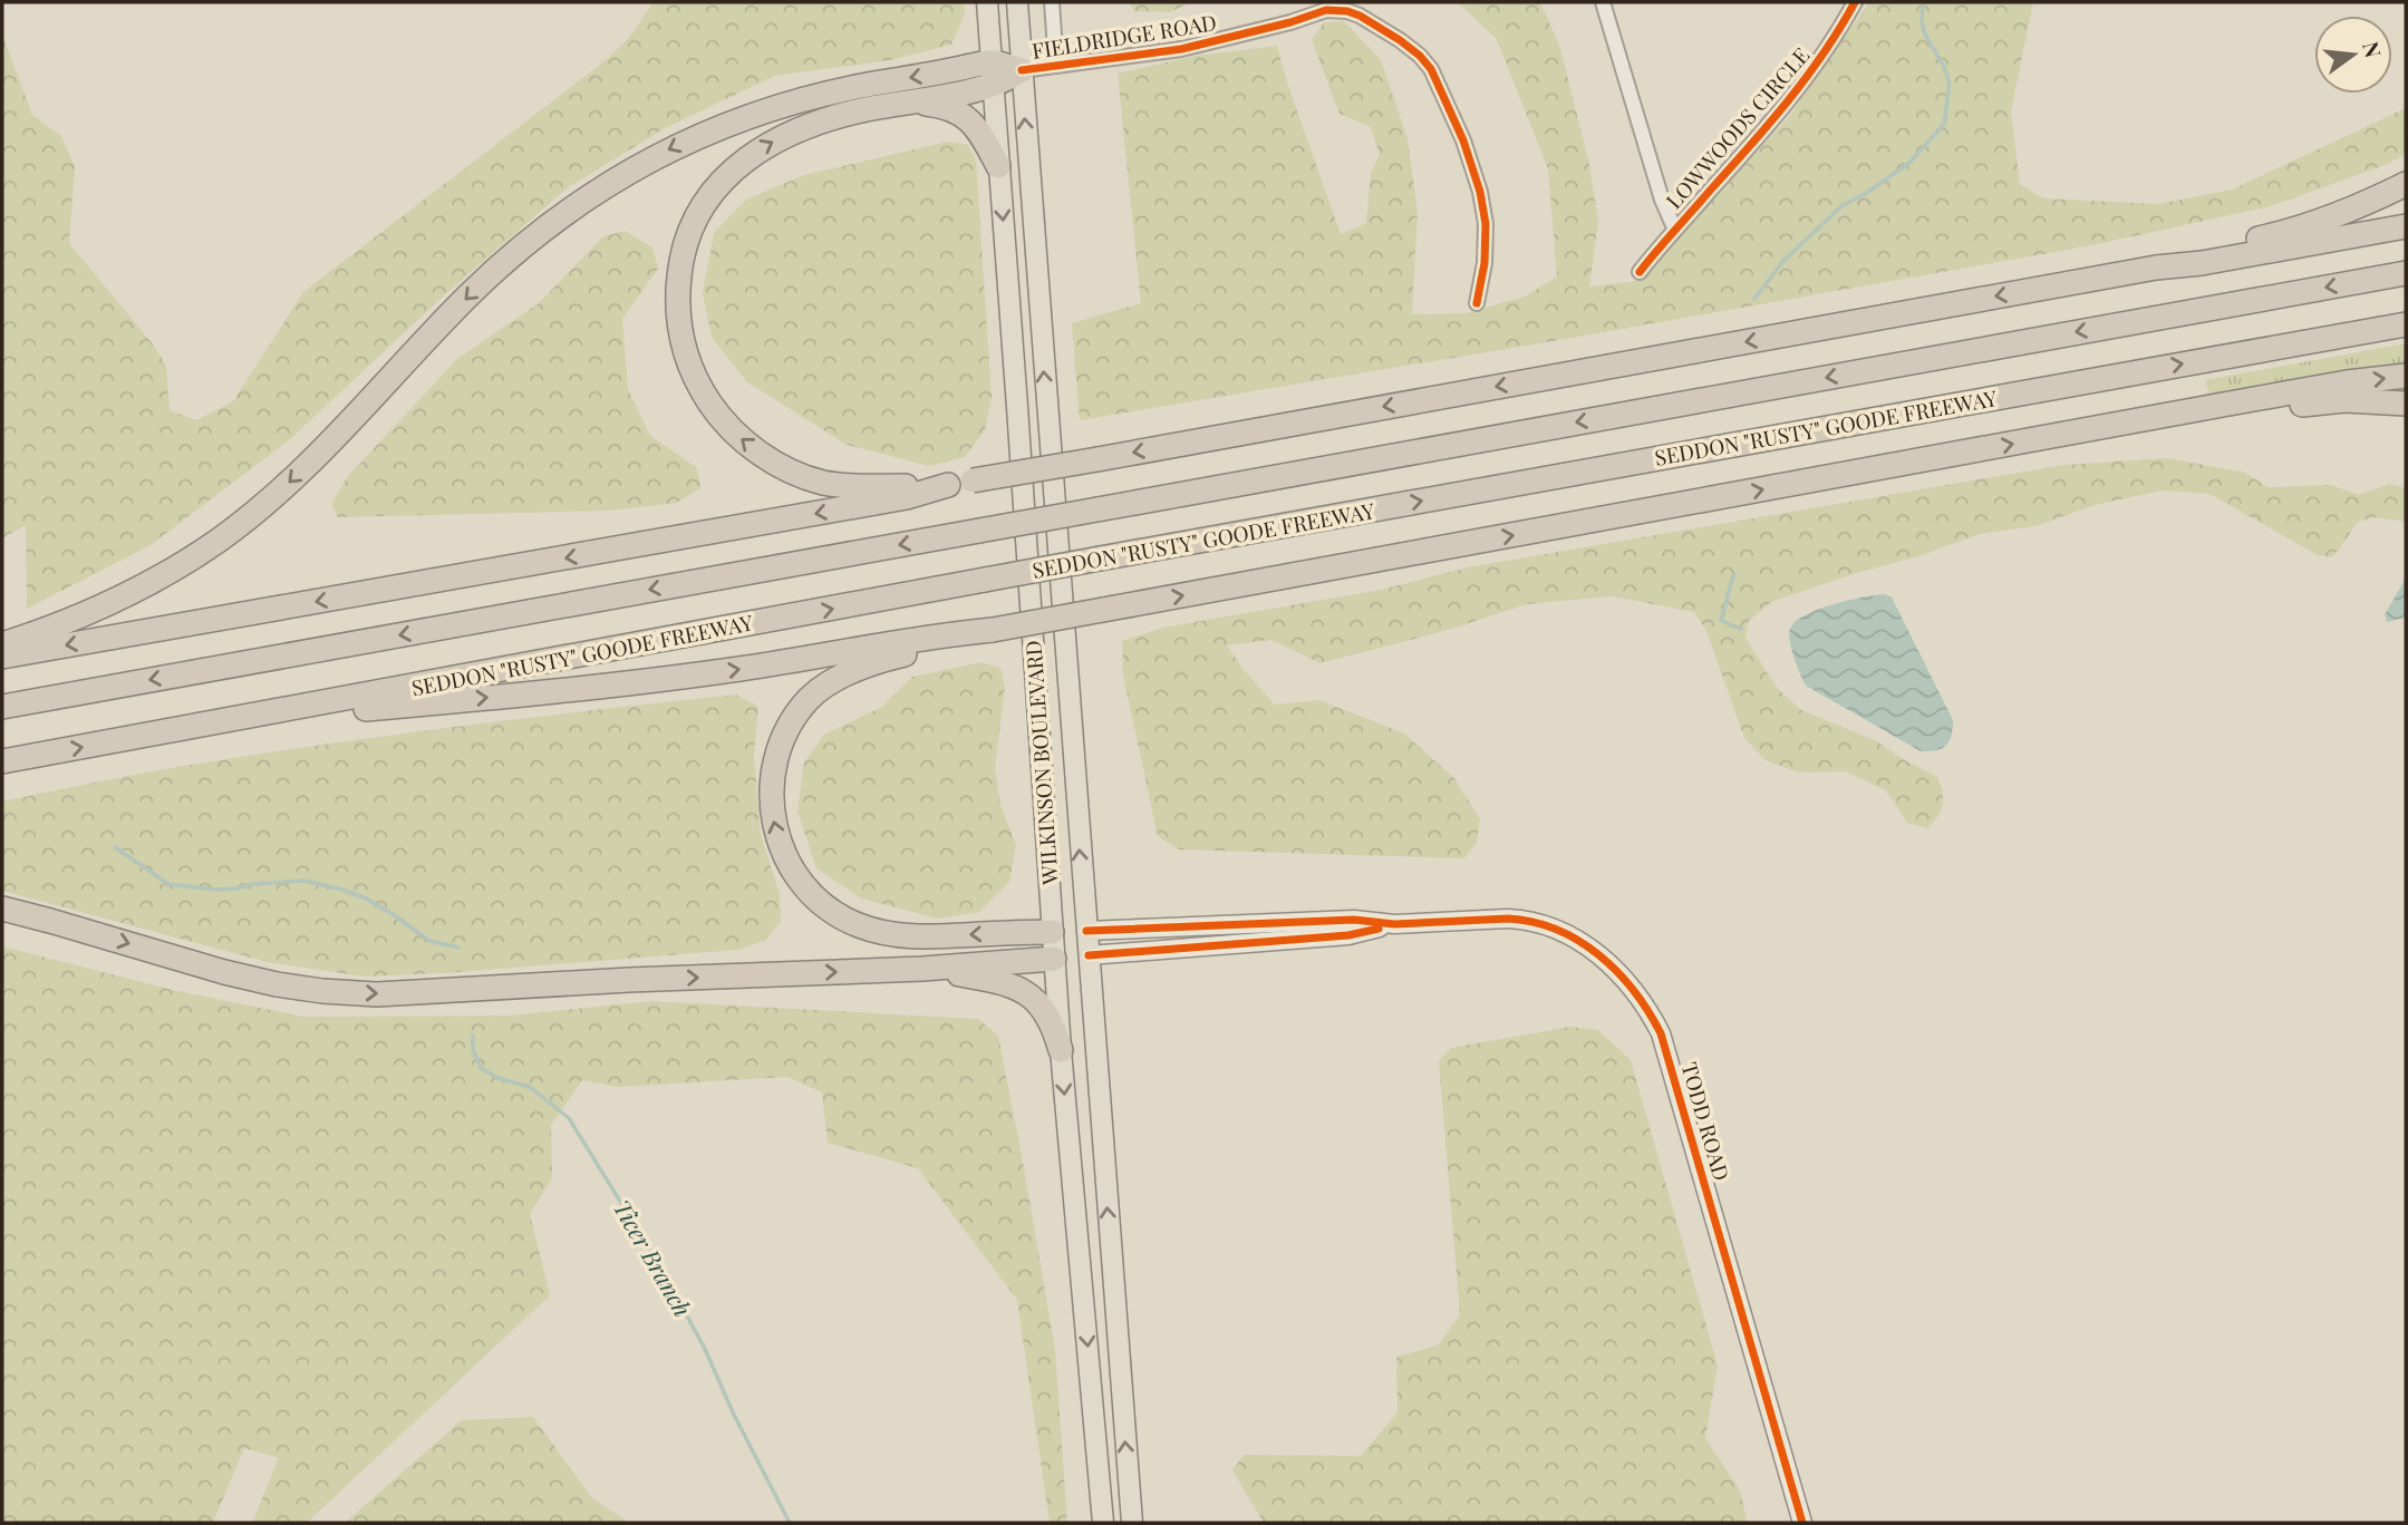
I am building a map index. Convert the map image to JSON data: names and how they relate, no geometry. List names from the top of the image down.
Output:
{
  "streets": {
    "highway": ["SEDDON \"RUSTY\" GOODE FREEWAY"],
    "main road": ["WILKINSON BOULEVARD"],
    "street": ["FIELDRIDGE ROAD", "LOWWOODS CIRCLE", "TODD ROAD"]
  },
  "crossings": [
    ["FIELDRIDGE ROAD", "WILKINSON BOULEVARD"],
    ["WILKINSON BOULEVARD", "TODD ROAD"]
  ],
  "water": ["Ticer Branch"],
  "north": "right"
}
